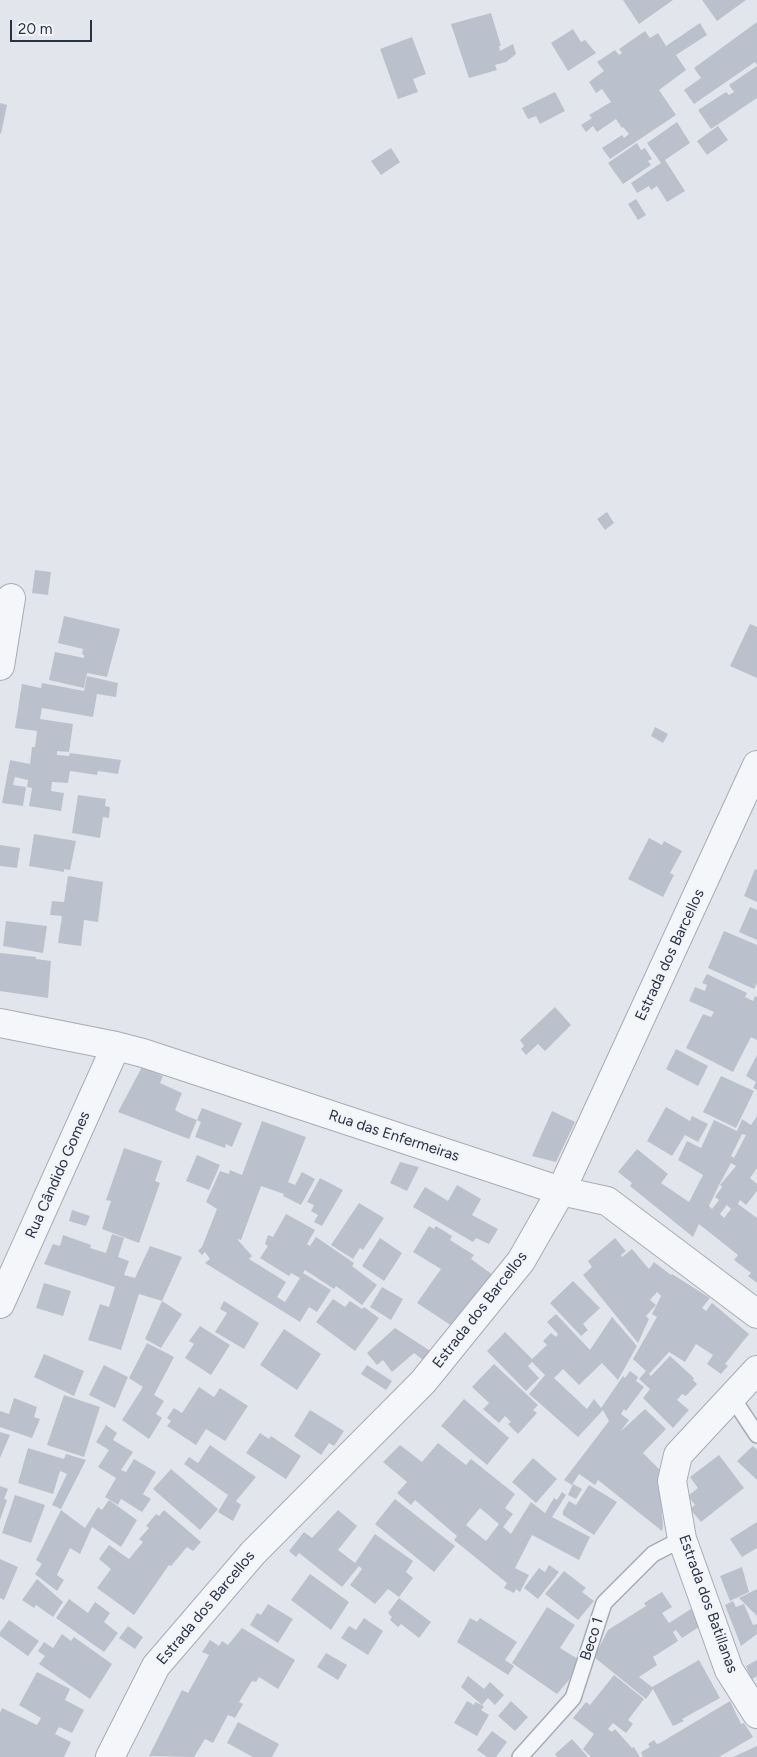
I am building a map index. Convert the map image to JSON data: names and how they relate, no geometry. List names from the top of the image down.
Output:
{
  "streets": {
    "street": [
      "Estrada dos Barcellos",
      "Rua das Enfermeiras",
      "Rua Cândido Gomes",
      "Estrada dos Batillanas"
    ],
    "lane": ["Beco 1"]
  },
  "crossings": [
    ["Estrada dos Barcellos", "Rua das Enfermeiras"],
    ["Rua das Enfermeiras", "Rua Cândido Gomes"],
    ["Estrada dos Batillanas", "Beco 1"]
  ],
  "scale_bar": "20 m"
}
